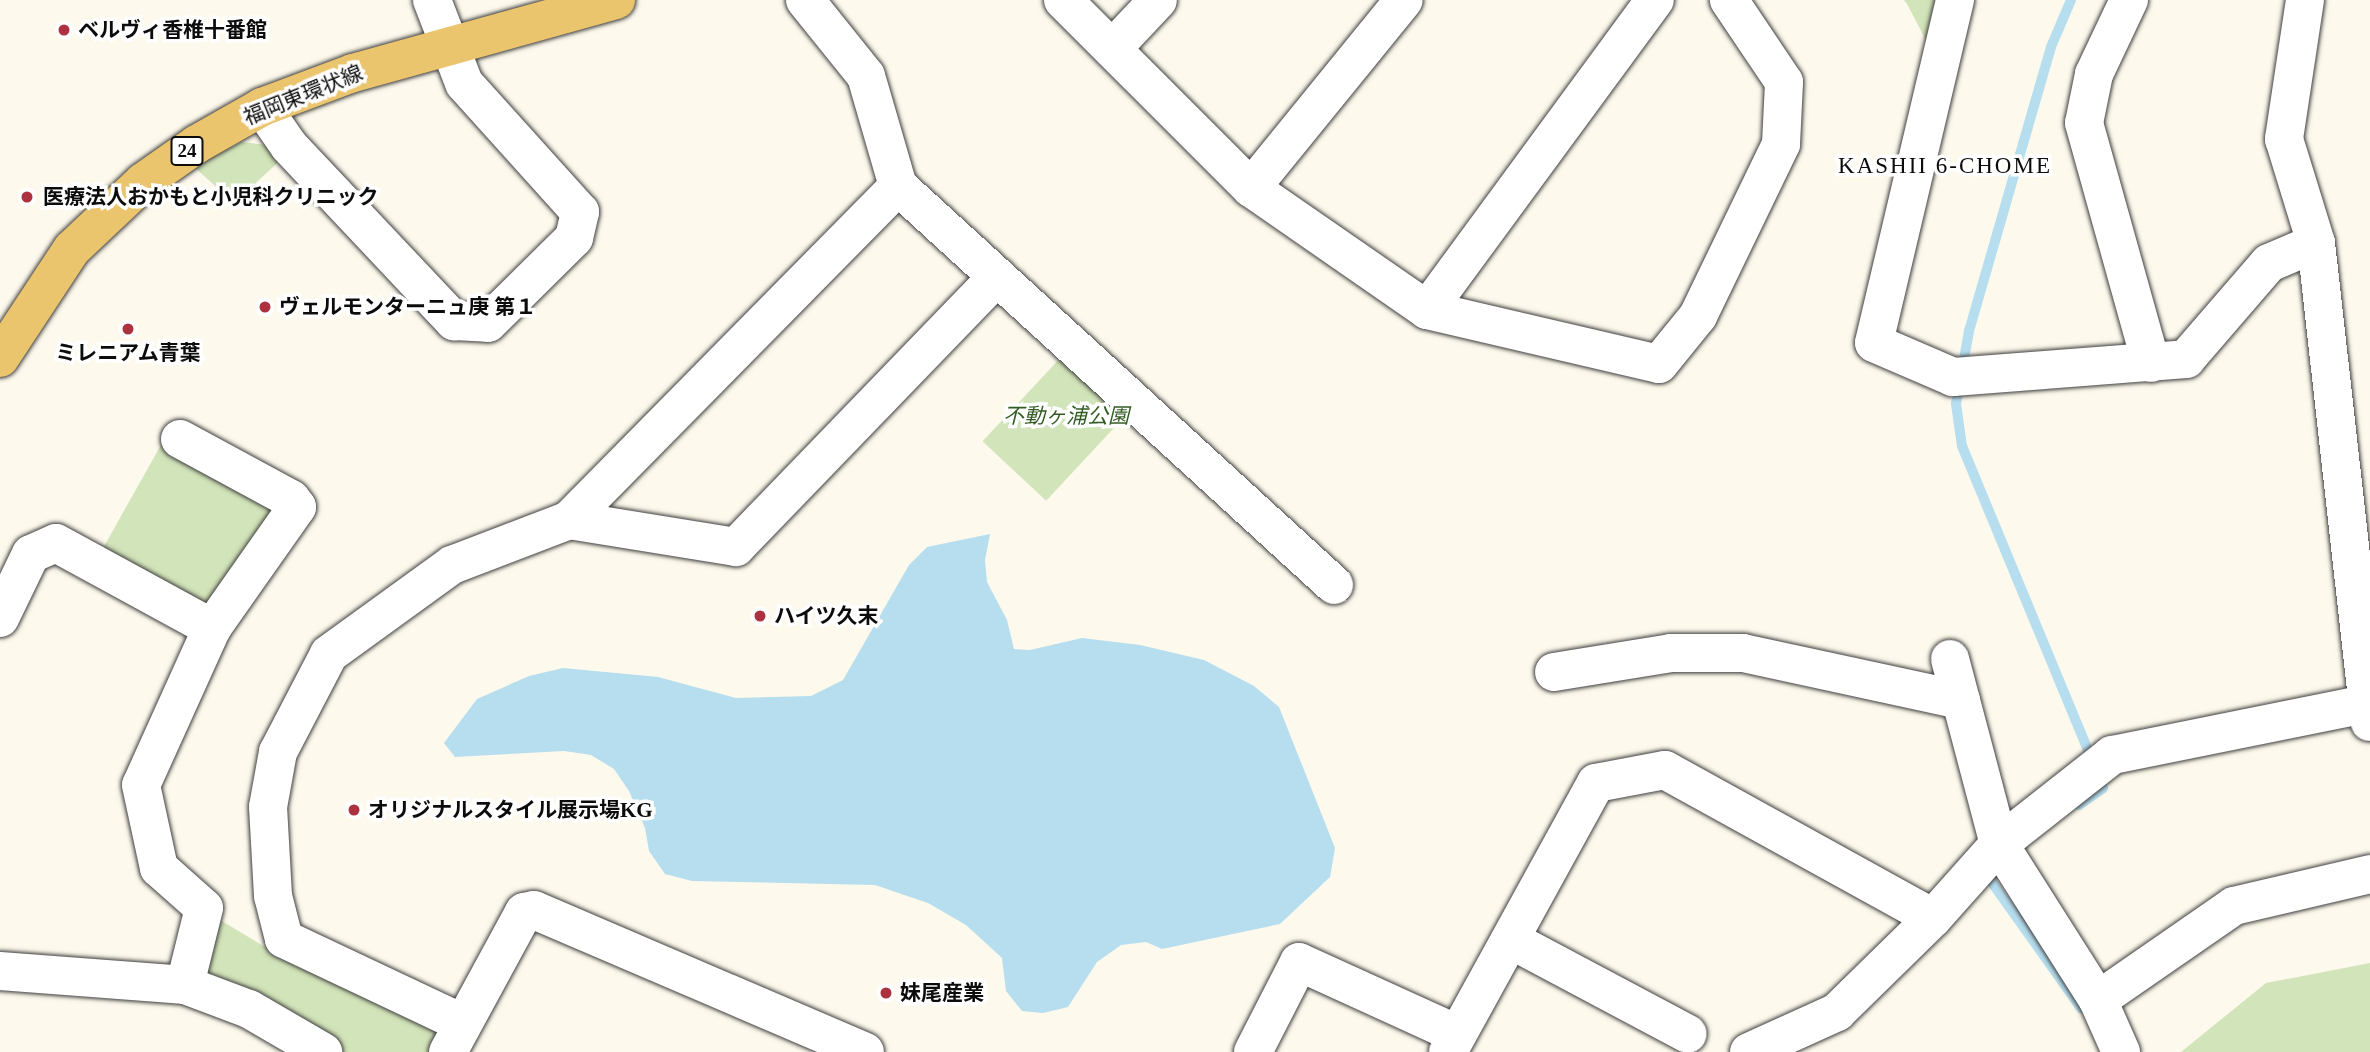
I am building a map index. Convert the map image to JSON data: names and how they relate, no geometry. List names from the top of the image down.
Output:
{
  "streets": {
    "main road": ["福岡東環状線", "24"]
  },
  "districts": ["KASHII 6-CHOME"],
  "parks": ["不動ヶ浦公園"],
  "places": [
    "ベルヴィ香椎十番館",
    "医療法人おかもと小児科クリニック",
    "ヴェルモンターニュ庚 第１",
    "ミレニアム青葉",
    "ハイツ久末",
    "オリジナルスタイル展示場KG",
    "妹尾産業"
  ]
}
